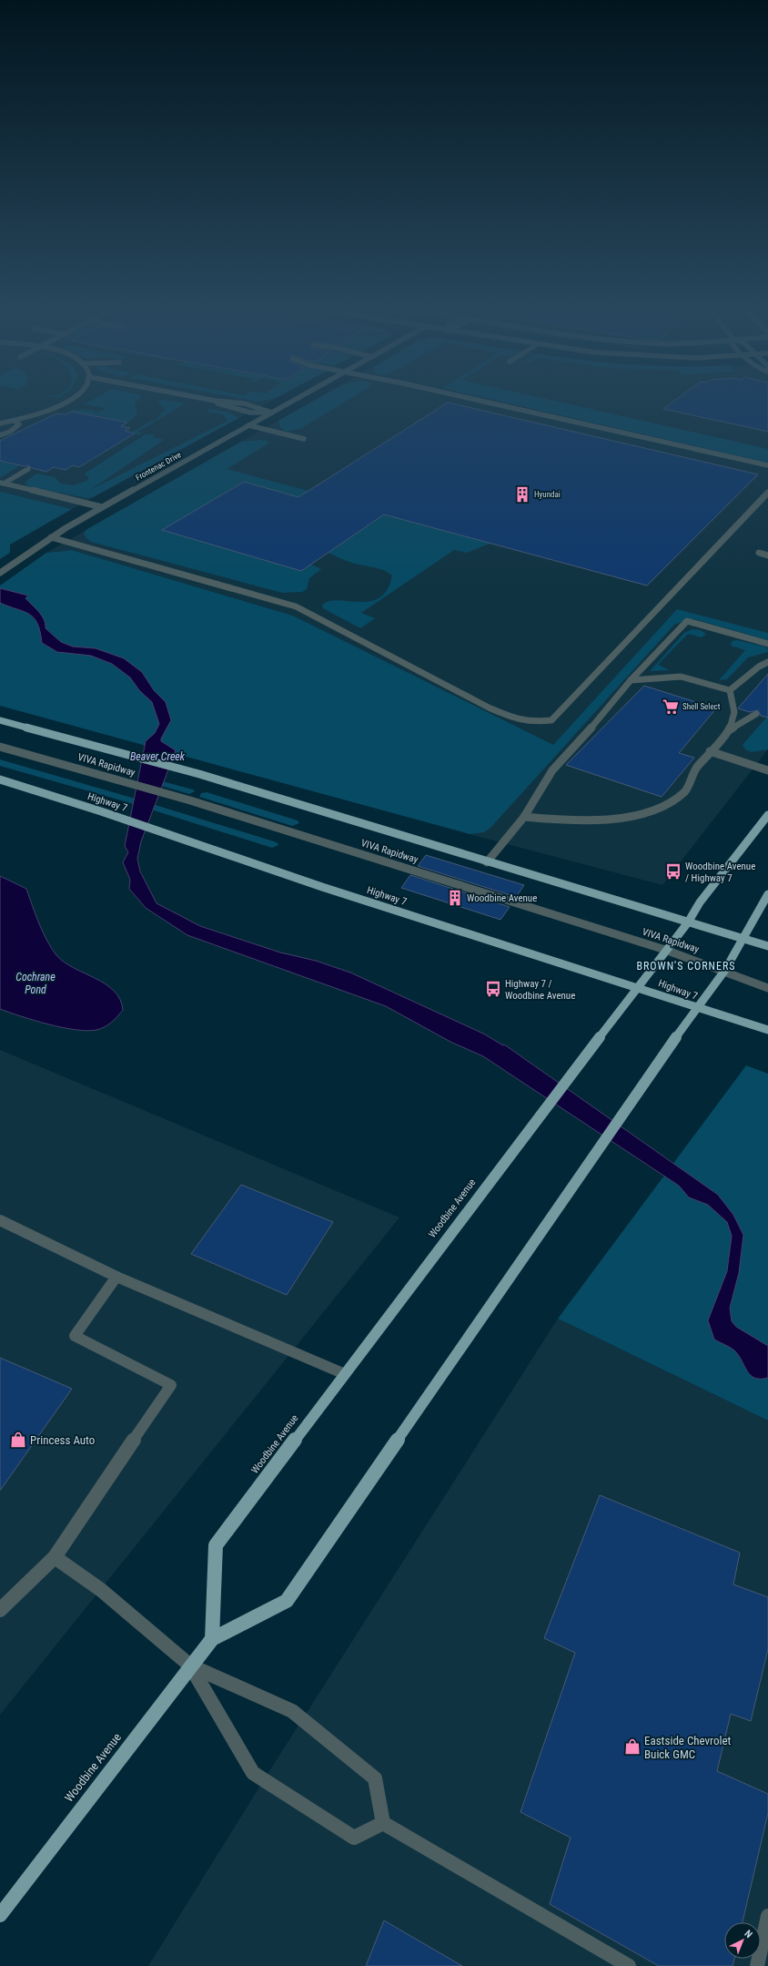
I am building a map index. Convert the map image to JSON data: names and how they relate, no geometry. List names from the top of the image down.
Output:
{
  "streets": {
    "main road": ["Highway 7", "Woodbine Avenue"],
    "street": ["Frontenac Drive", "VIVA Rapidway"]
  },
  "crossings": [
    ["VIVA Rapidway", "Woodbine Avenue"],
    ["Highway 7", "Woodbine Avenue"]
  ],
  "districts": ["BROWN'S CORNERS"],
  "water": ["Beaver Creek", "Cochrane Pond"],
  "places": {
    "building": ["Hyundai", "Woodbine Avenue"],
    "supermarket": ["Shell Select"],
    "bus stop": ["Woodbine Avenue / Highway 7", "Highway 7 / Woodbine Avenue"],
    "shop": ["Princess Auto", "Eastside Chevrolet Buick GMC"]
  },
  "north": "top right"
}
